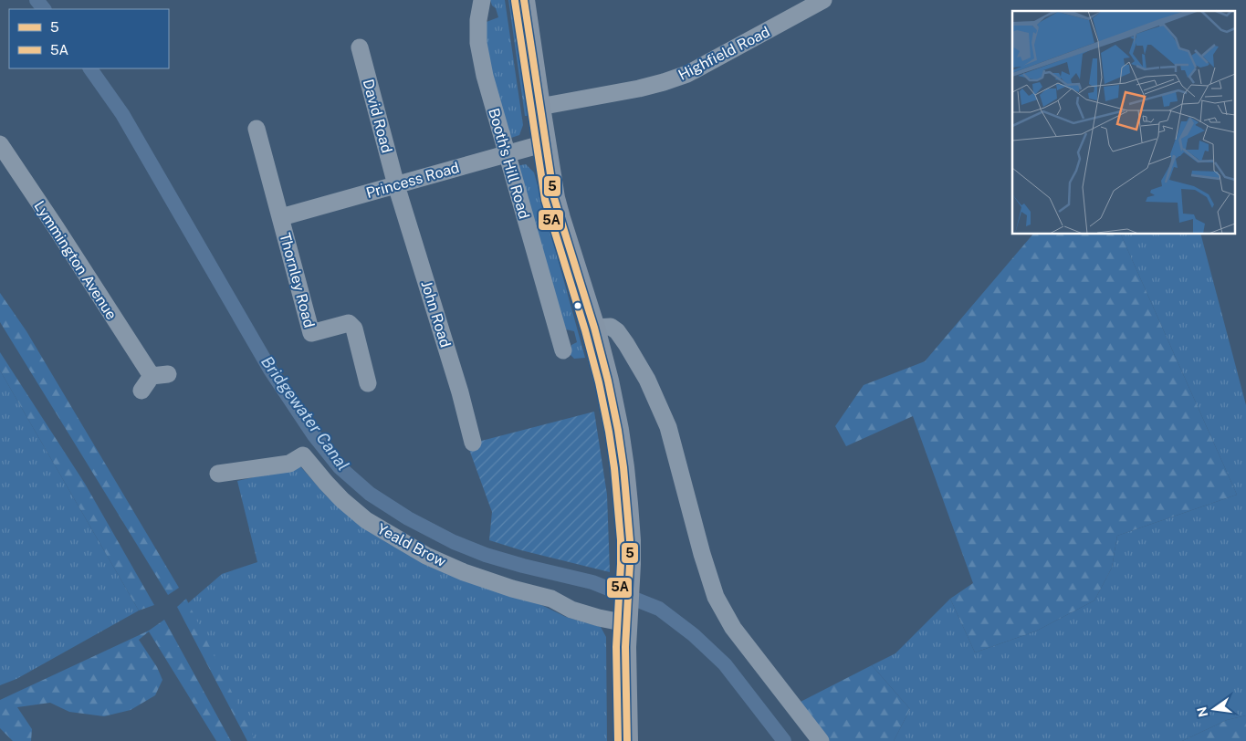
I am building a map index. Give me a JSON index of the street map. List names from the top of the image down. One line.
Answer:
{"streets":{"street":["Highfield Road","David Road","Booth's Hill Road","Princess Road","Lymmington Avenue","Thornley Road","John Road","Yeald Brow"]},"crossings":[["David Road","Princess Road"],["David Road","John Road"],["Booth's Hill Road","Princess Road"],["Princess Road","Thornley Road"],["Princess Road","John Road"]],"water":["Bridgewater Canal"],"lines":["transit line 5","transit line 5A"],"legend":["5","5A"],"north":"left"}
